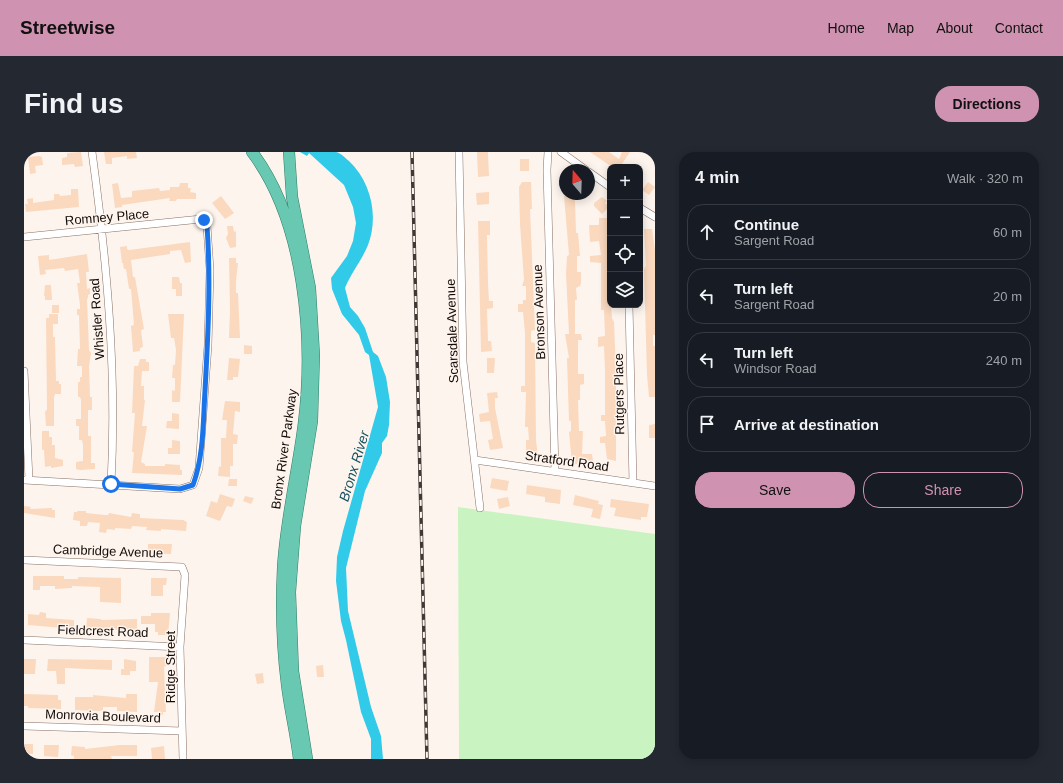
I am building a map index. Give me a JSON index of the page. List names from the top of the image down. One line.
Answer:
{"streets":{"highway":["Bronx River Parkway"],"street":["Romney Place","Bronson Avenue","Whistler Road","Scarsdale Avenue","Rutgers Place","Stratford Road","Cambridge Avenue","Fieldcrest Road","Ridge Street","Monrovia Boulevard"]},"crossings":[["Romney Place","Whistler Road"],["Bronson Avenue","Stratford Road"],["Scarsdale Avenue","Stratford Road"],["Rutgers Place","Stratford Road"],["Cambridge Avenue","Ridge Street"],["Fieldcrest Road","Ridge Street"],["Ridge Street","Monrovia Boulevard"]],"water":["Bronx River"],"north":"top","page":{"header":"Streetwise","nav":["Home","Map","About","Contact"],"buttons":["Directions",["Save","Share"]],"title":"Find us","heading":["4 min","Walk · 320 m"],"map_buttons":["+","−"],"list":[["Continue","Sargent Road","60 m"],["Turn left","Sargent Road","20 m"],["Turn left","Windsor Road","240 m"],"Arrive at destination"]}}
